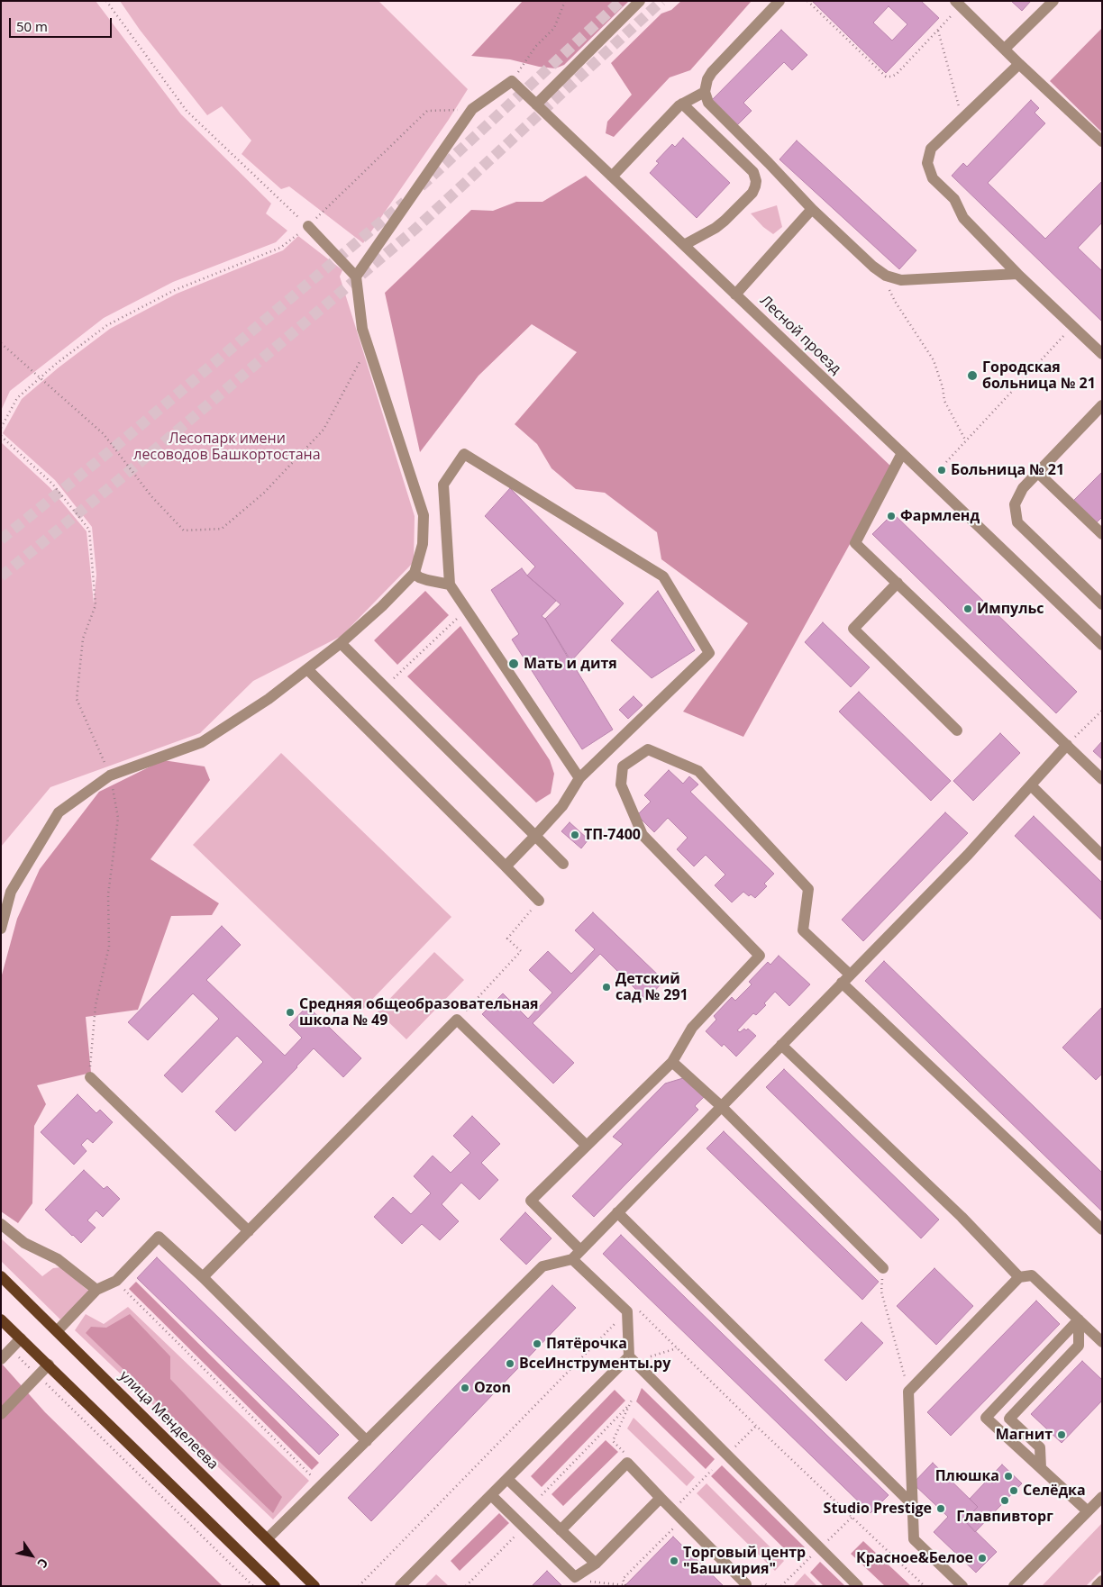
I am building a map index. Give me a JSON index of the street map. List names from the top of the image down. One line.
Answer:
{"streets":{"main road":["улица Менделеева"],"street":["Лесной проезд"]},"parks":["Лесопарк имени лесоводов Башкортостана"],"places":["Городская больница № 21","Больница № 21","Фармленд","Импульс","Мать и дитя","ТП-7400","Детский сад № 291","Средняя общеобразовательная школа № 49","Пятёрочка","ВсеИнструменты.ру","Ozon","Магнит","Плюшка","Селёдка","Главпивторг","Studio Prestige","Красное&Белое","Торговый центр \"Башкирия\""],"scale_bar":"50 m","north":"bottom right"}
